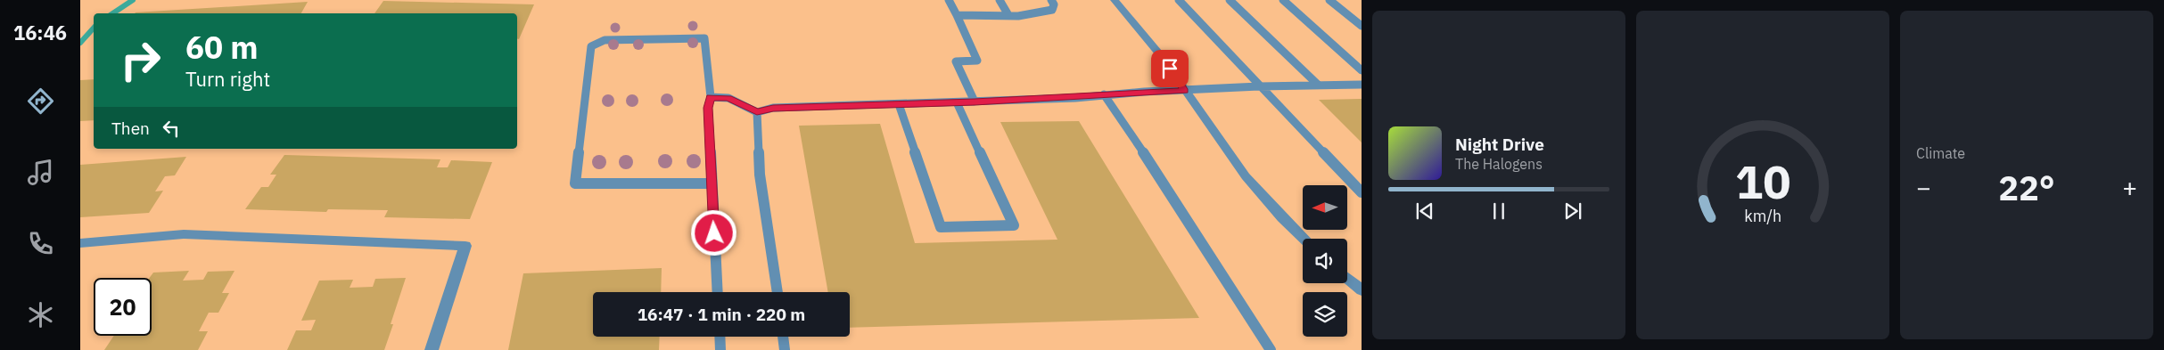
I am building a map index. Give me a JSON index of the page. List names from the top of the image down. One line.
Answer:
{"north":"left","page":{"tabs":"16:46","tile":"Climate","turn":["60 m","Turn right"],"then":"Then","song":["Night Drive","The Halogens"],"heat":["−","22°","+"],"limit":"20","trip":"16:47 · 1 min · 220 m","gauge":["10","km/h"]}}
